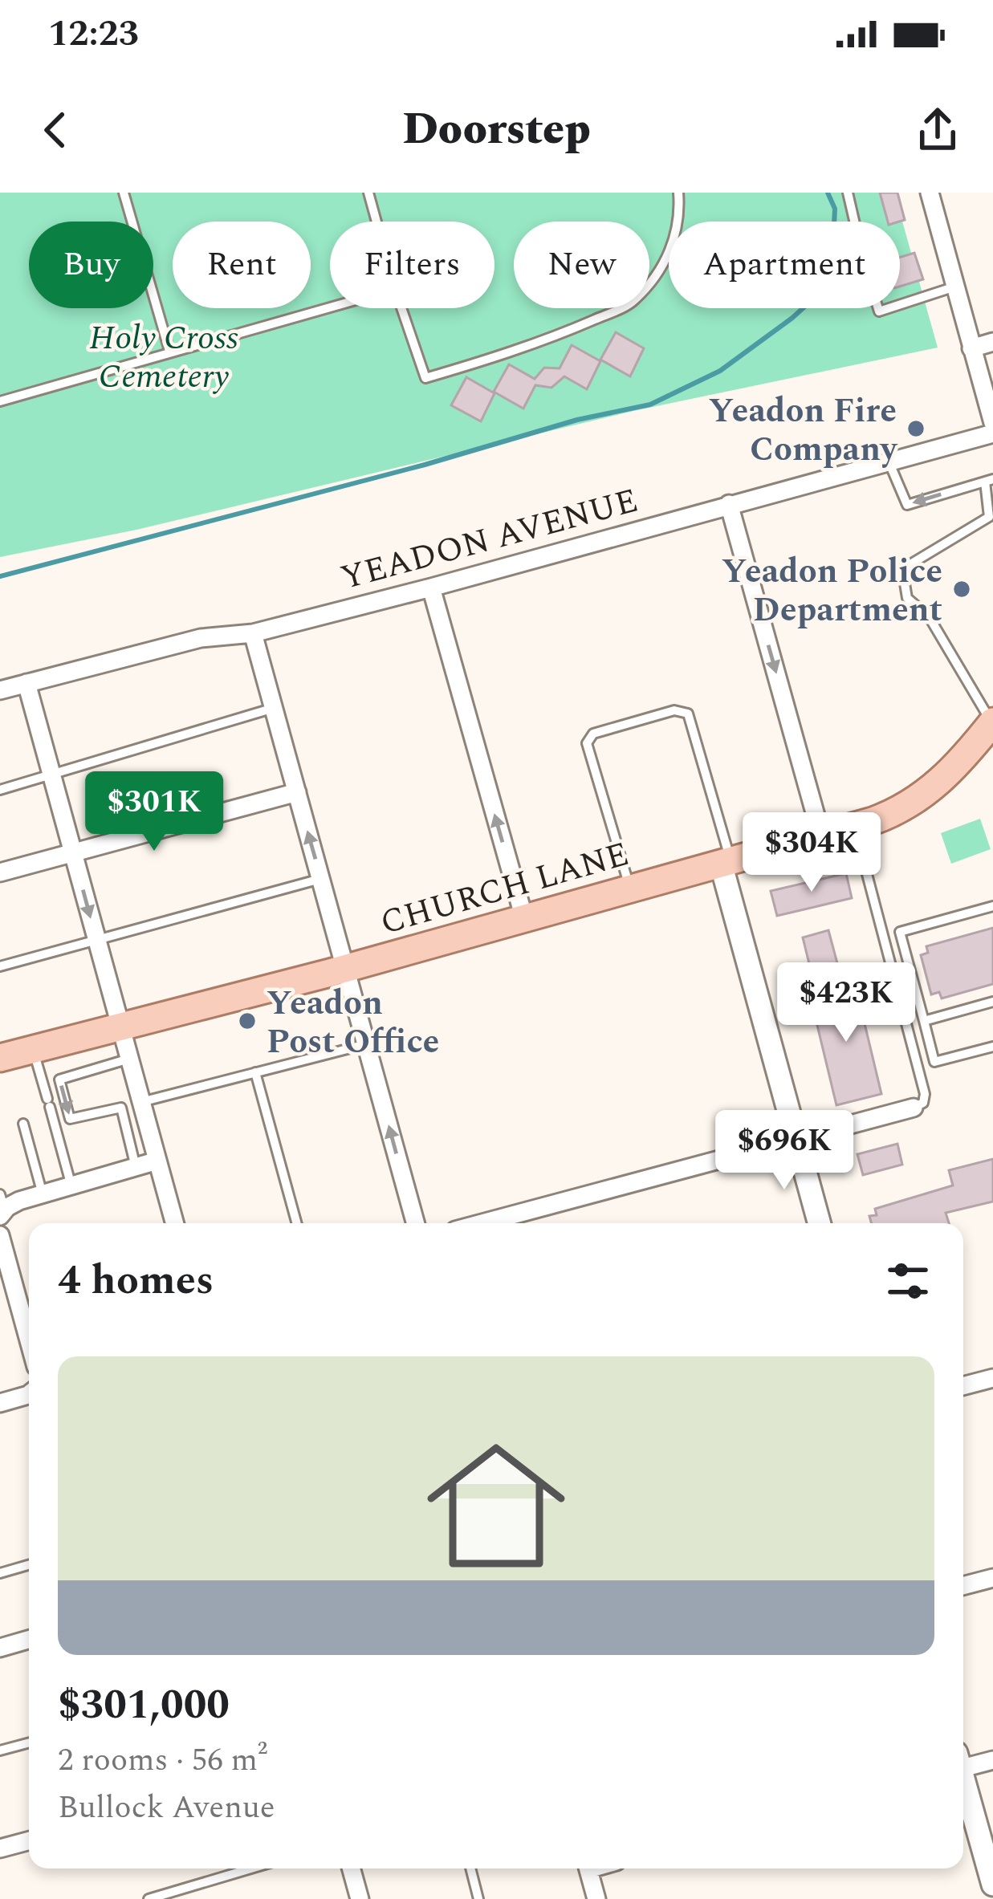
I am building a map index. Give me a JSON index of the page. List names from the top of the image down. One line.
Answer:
{"streets":{"main road":["CHURCH LANE"],"street":["YEADON AVENUE"]},"parks":["Holy Cross Cemetery"],"places":["Yeadon Fire Company","Yeadon Police Department","Yeadon Post Office"],"page":{"status":"12:23","header":"Doorstep","chip":["Buy","Rent","Filters","New","Apartment"],"price":["$301K","$304K","$423K","$696K"],"heading":"4 homes","list":[{"name":"$301,000","note":"2 rooms · 56 m² · Bullock Avenue"}]}}
